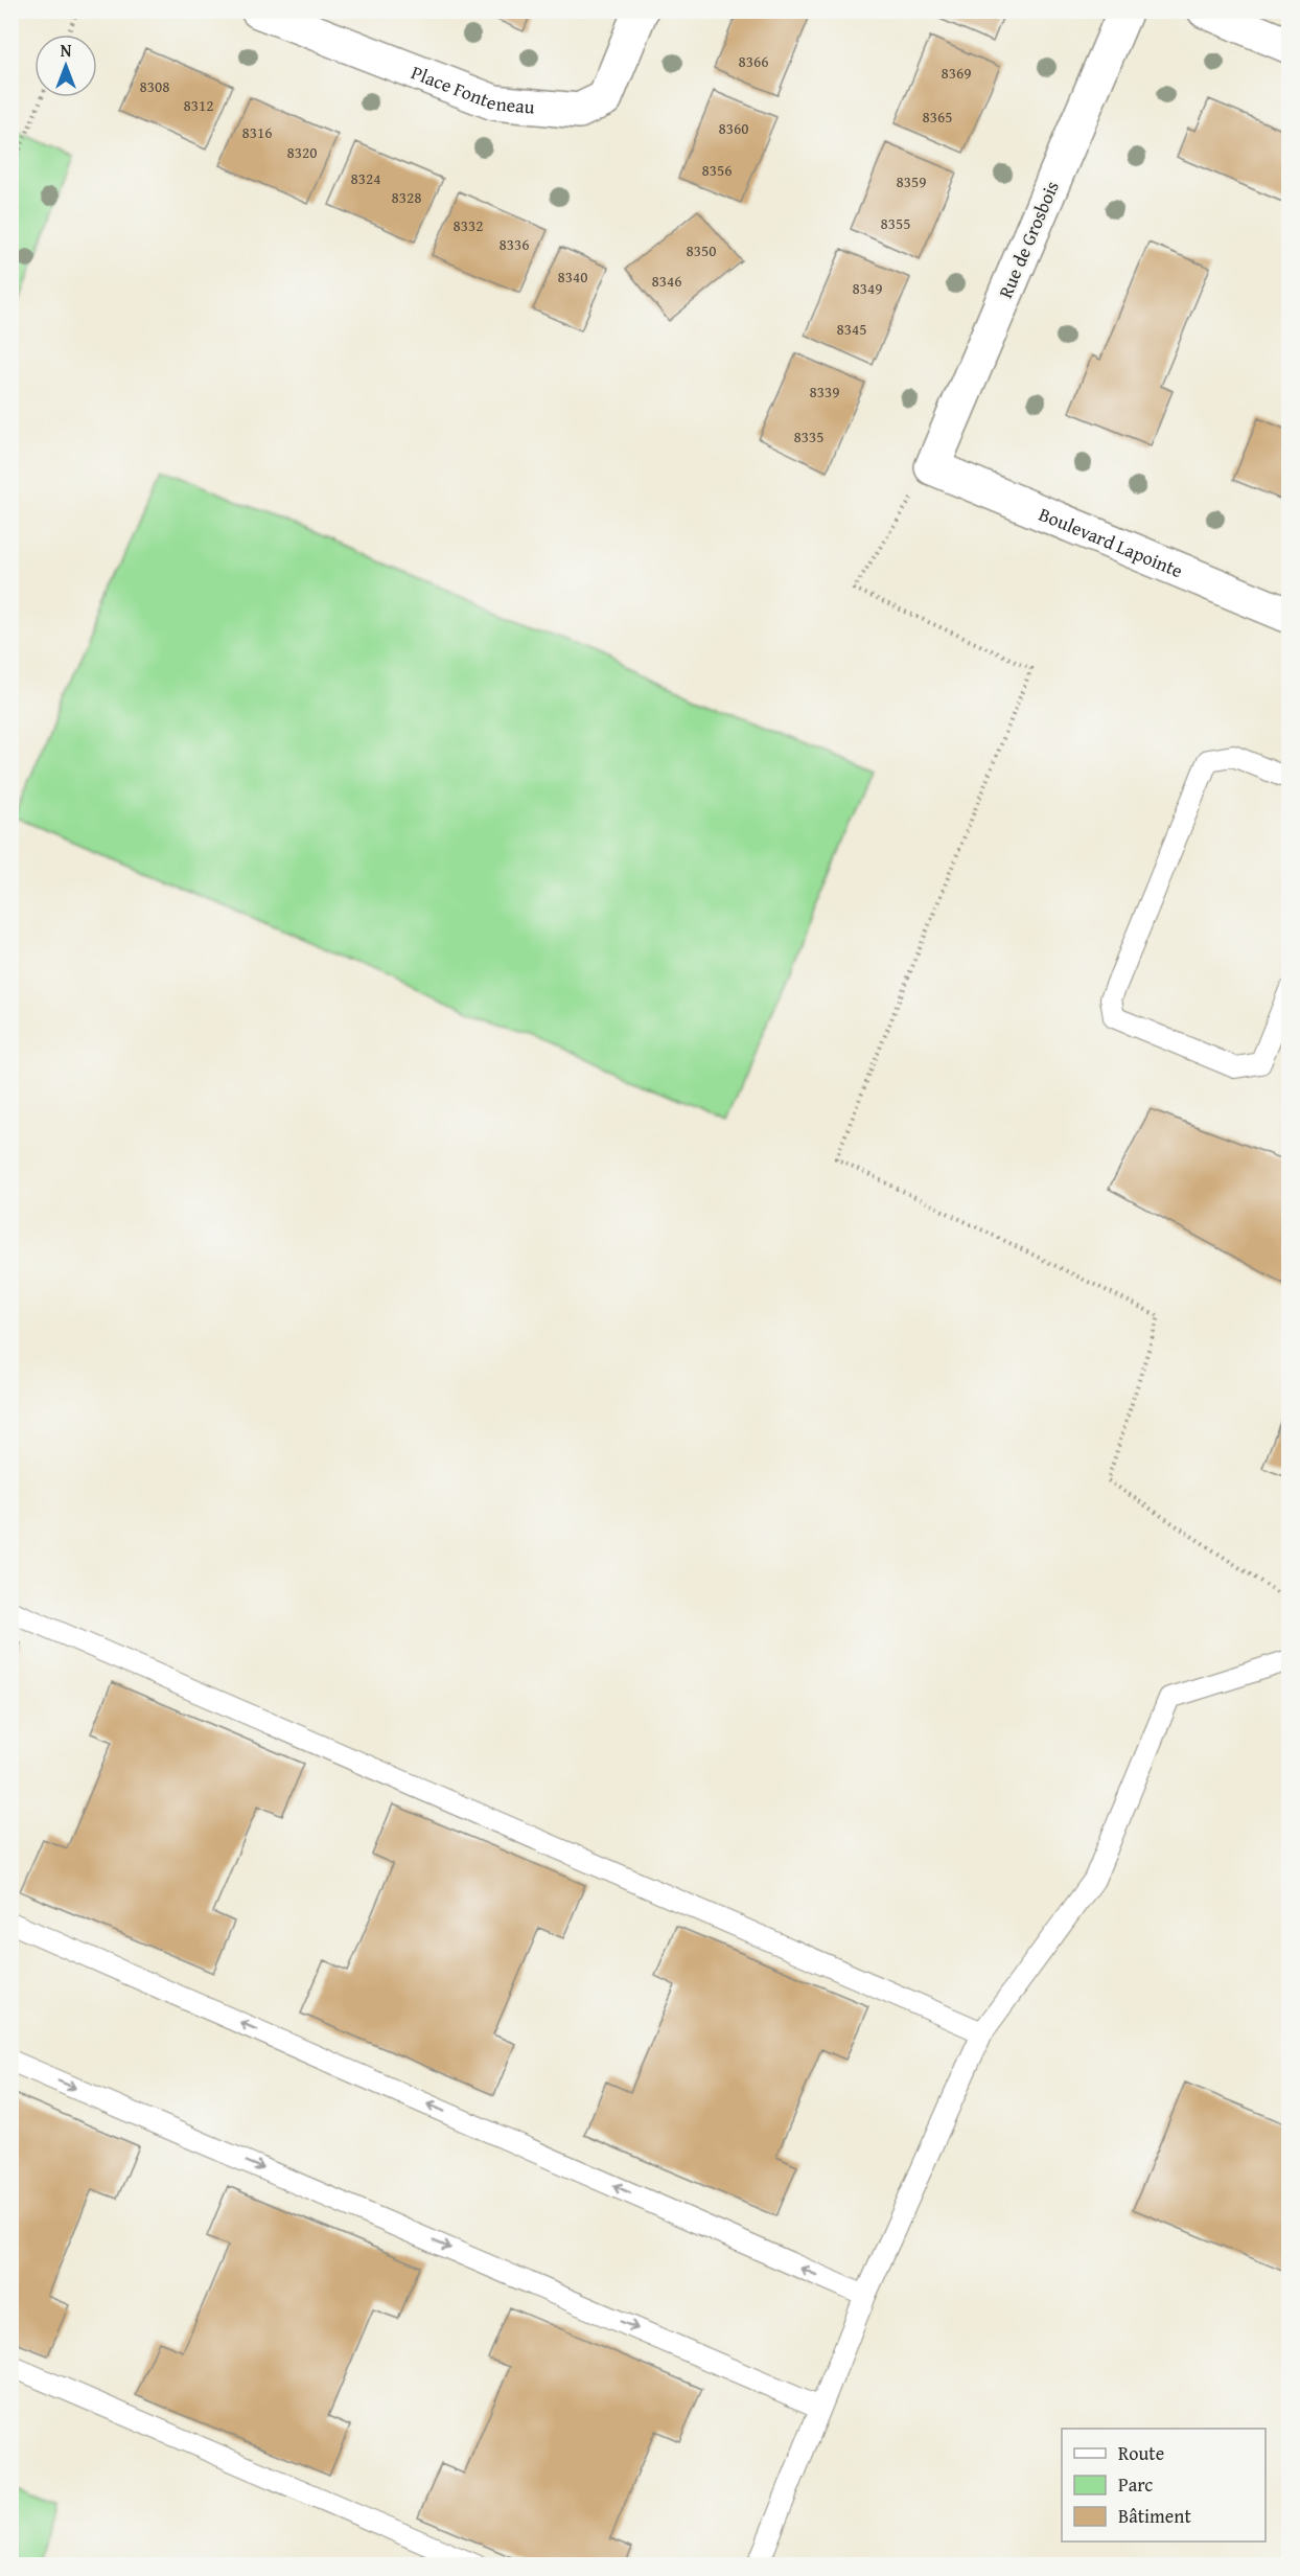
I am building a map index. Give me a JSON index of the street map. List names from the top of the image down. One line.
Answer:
{"streets":{"street":["Place Fonteneau","Rue de Grosbois","Boulevard Lapointe"]},"crossings":[["Rue de Grosbois","Boulevard Lapointe"]],"house_numbers":["8366","8369","8308","8312","8365","8360","8316","8320","8356","8324","8359","8328","8355","8332","8336","8350","8340","8346","8349","8345","8339","8335"],"legend":["Route","Parc","Bâtiment"],"north":"top"}
